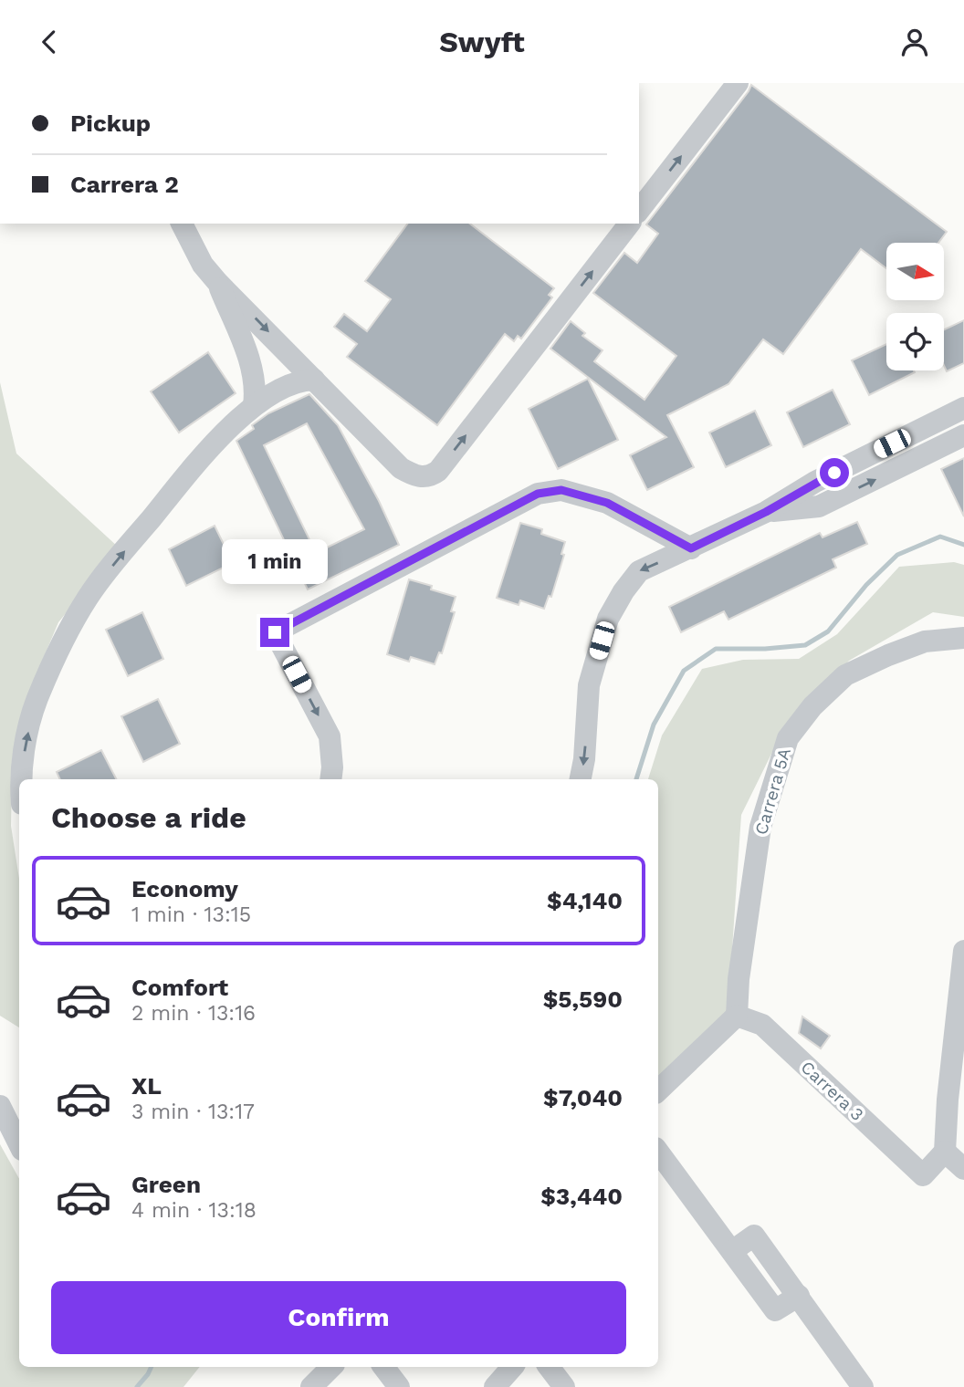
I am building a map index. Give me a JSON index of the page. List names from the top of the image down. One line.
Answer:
{"streets":{"street":["Carrera 5A","Carrera 3"]},"crossings":[["Carrera 5A","Carrera 3"]],"north":"right","page":{"header":"Swyft","banner":["Pickup","Carrera 2"],"bubble":"1 min","heading":"Choose a ride","list":[{"name":"Economy","note":"1 min · 13:15","value":"$4,140"},{"name":"Comfort","note":"2 min · 13:16","value":"$5,590"},{"name":"XL","note":"3 min · 13:17","value":"$7,040"},{"name":"Green","note":"4 min · 13:18","value":"$3,440"}],"buttons":"Confirm"}}
